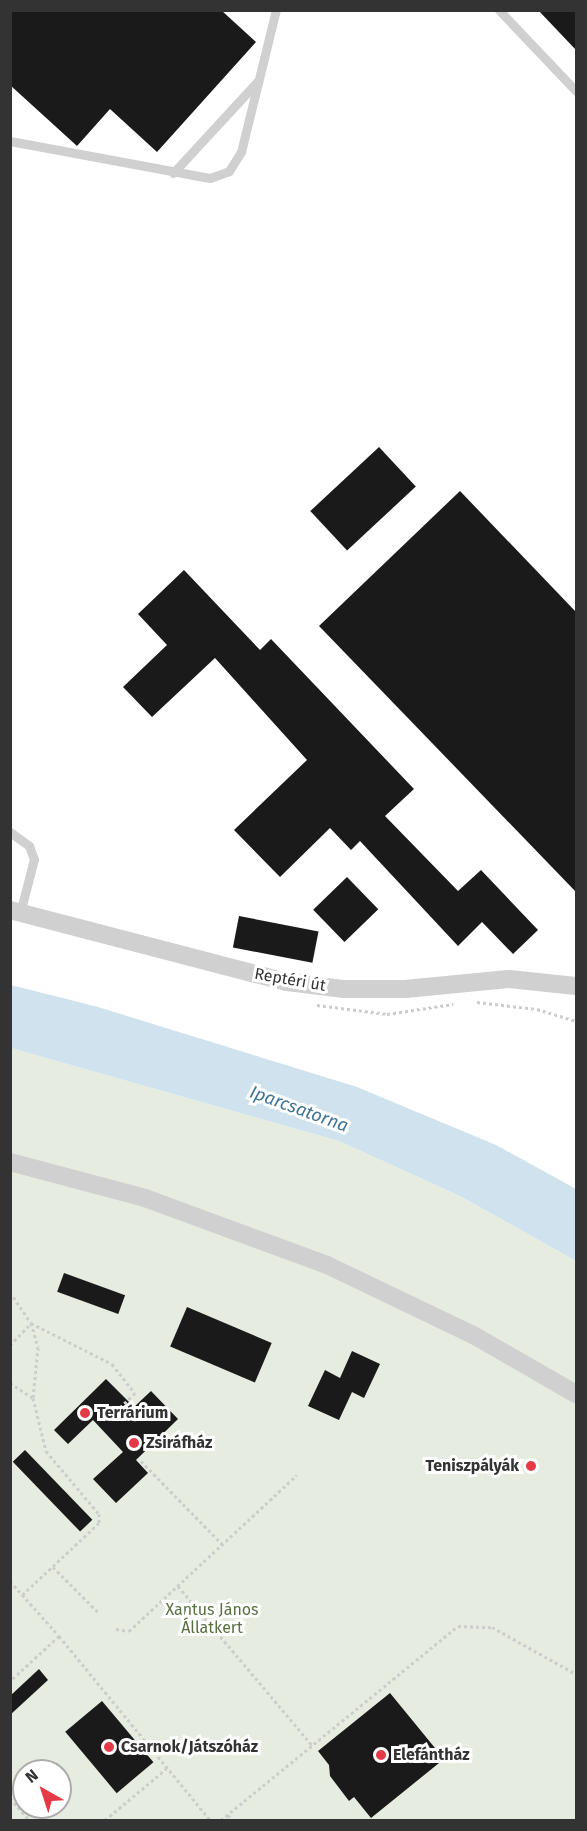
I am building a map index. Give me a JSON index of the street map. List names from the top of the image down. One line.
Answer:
{"streets":{"street":["Reptéri út"]},"water":["Iparcsatorna"],"parks":["Xantus János Állatkert"],"places":["Terrárium","Zsiráfház","Teniszpályák","Csarnok/Játszóház","Elefántház"],"north":"top left"}
